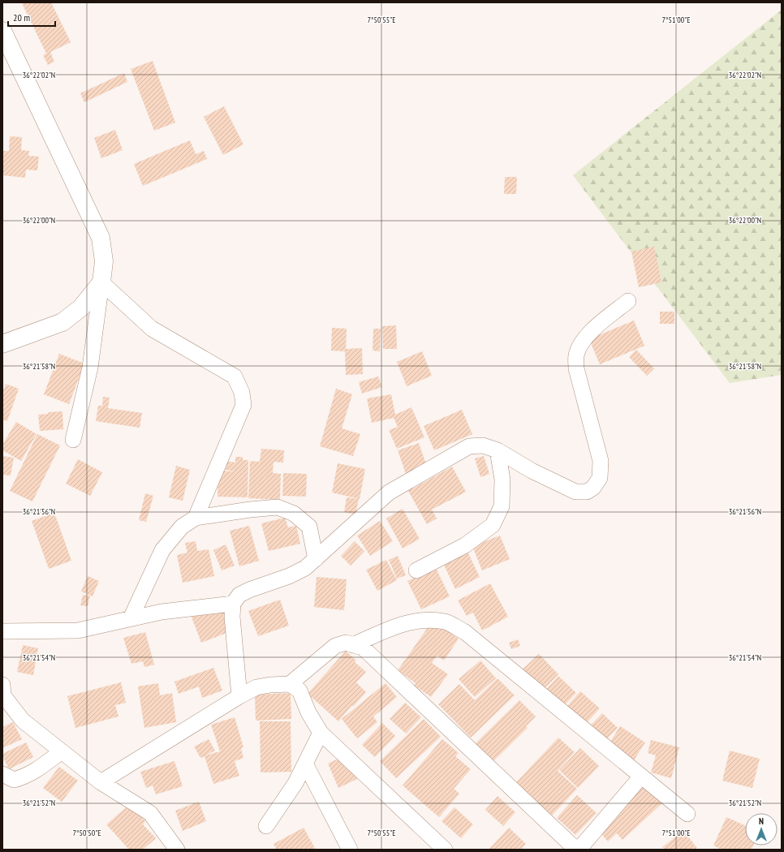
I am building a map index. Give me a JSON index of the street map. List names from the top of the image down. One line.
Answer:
{"scale_bar":"20 m","north":"top","coordinates":["7°50'55\"E","7°51'00\"E","36°22'02\"N","36°22'00\"N","36°21'58\"N","36°21'56\"N","36°21'54\"N","36°21'52\"N","7°50'50\"E"]}
